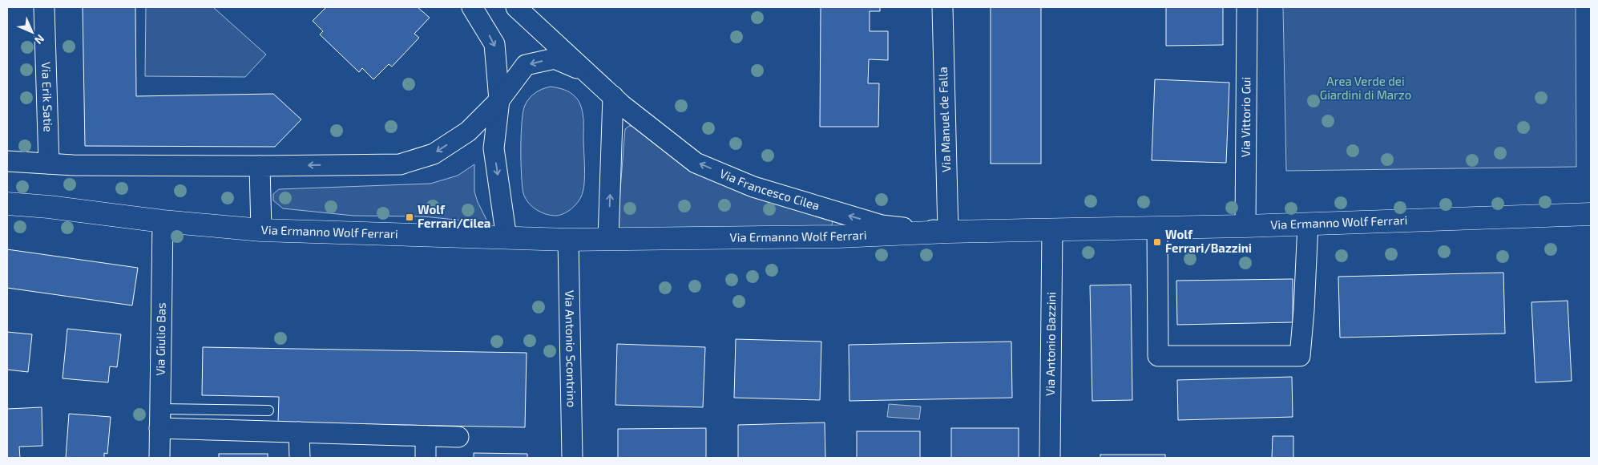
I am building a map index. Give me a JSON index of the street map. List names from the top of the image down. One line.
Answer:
{"streets":{"street":["Via Erik Satie","Via Vittorio Gui","Via Manuel de Falla","Via Francesco Cilea","Via Ermanno Wolf Ferrari","Via Giulio Bas","Via Antonio Bazzini","Via Antonio Scontrino"]},"crossings":[["Via Vittorio Gui","Via Ermanno Wolf Ferrari"],["Via Manuel de Falla","Via Francesco Cilea"],["Via Manuel de Falla","Via Ermanno Wolf Ferrari"],["Via Francesco Cilea","Via Ermanno Wolf Ferrari"],["Via Ermanno Wolf Ferrari","Via Giulio Bas"],["Via Ermanno Wolf Ferrari","Via Antonio Bazzini"],["Via Ermanno Wolf Ferrari","Via Antonio Scontrino"]],"one_way":["Via Francesco Cilea"],"parks":["Area Verde dei Giardini di Marzo"],"places":{"transit":["Wolf Ferrari/Cilea","Wolf Ferrari/Bazzini"]},"north":"bottom right"}
